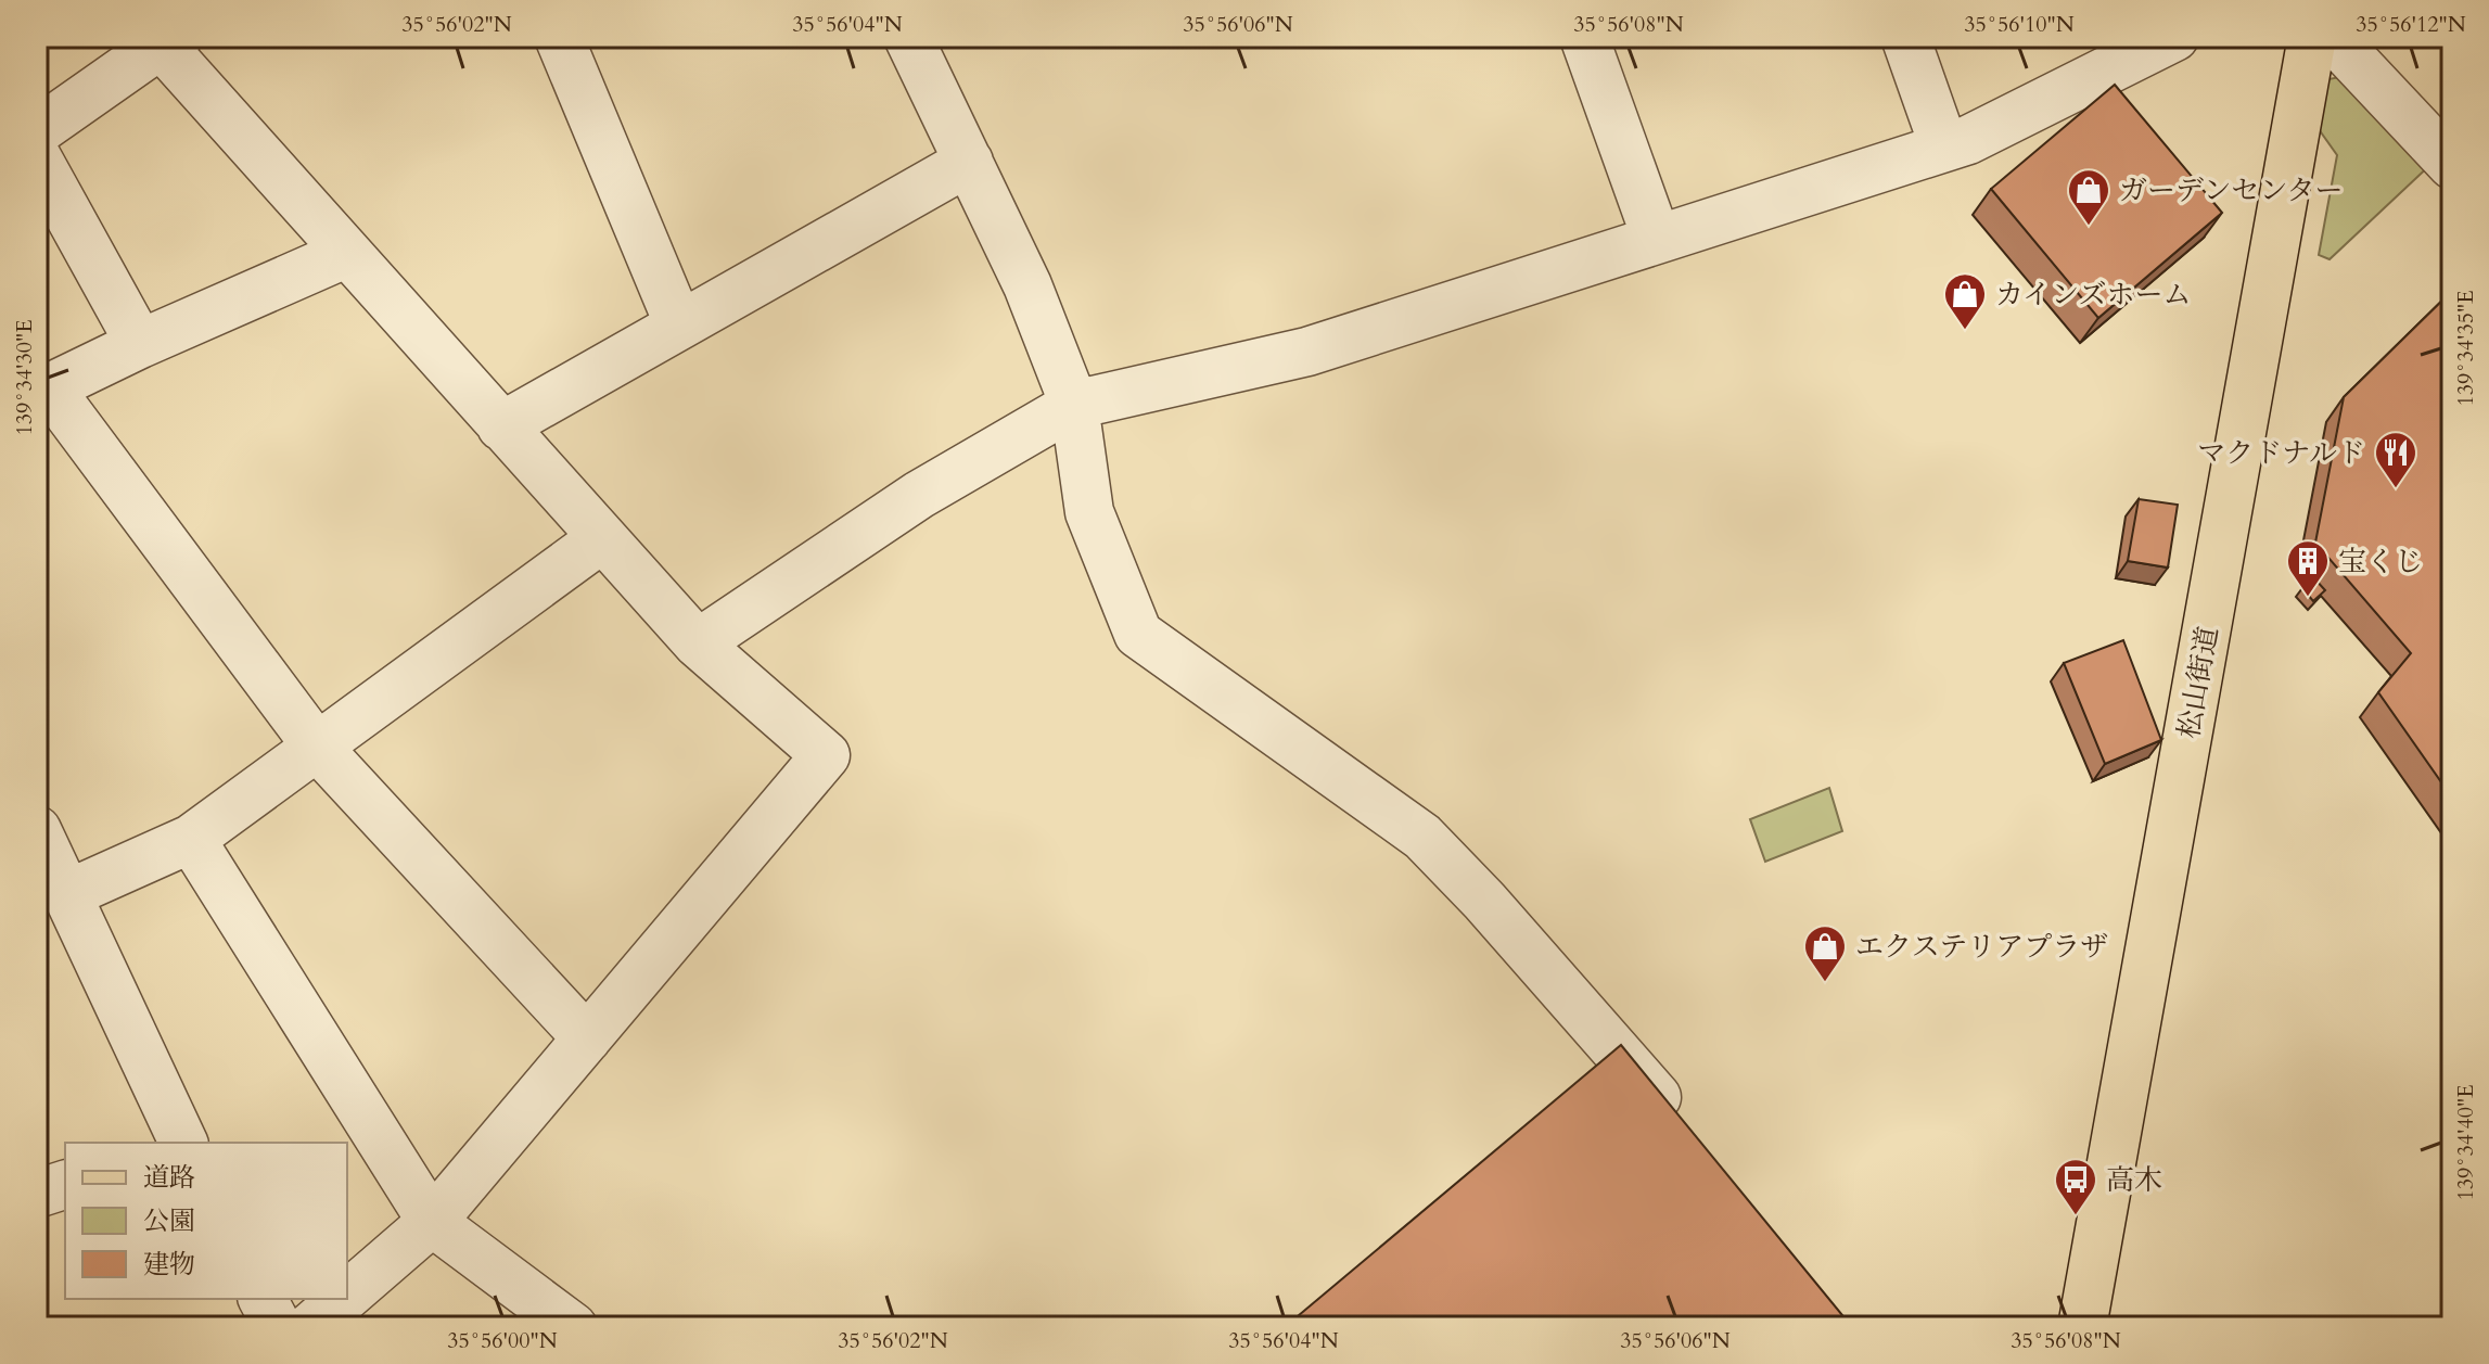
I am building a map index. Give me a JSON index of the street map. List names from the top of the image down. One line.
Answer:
{"streets":{"main road":["松山街道"]},"places":{"shop":["ガーデンセンター","カインズホーム","エクステリアプラザ"],"restaurant":["マクドナルド"],"building":["宝くじ"],"bus stop":["高木"]},"legend":["道路","公園","建物"],"coordinates":["35°56'02\"N","35°56'04\"N","35°56'06\"N","35°56'08\"N","35°56'10\"N","35°56'12\"N","139°34'35\"E","139°34'30\"E","139°34'40\"E","35°56'00\"N"]}
